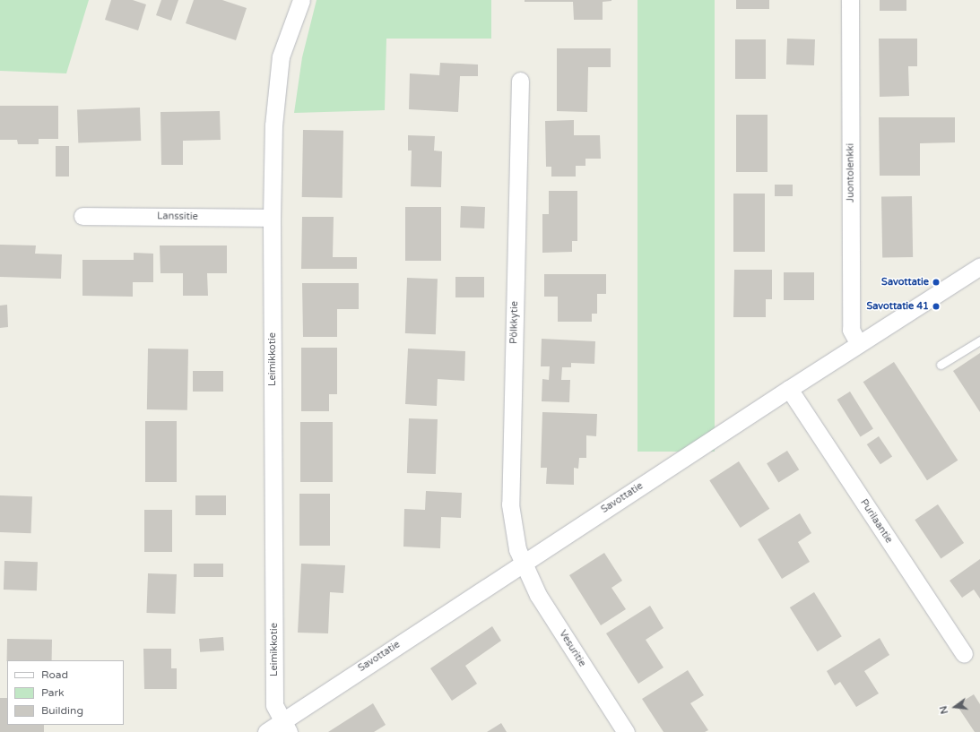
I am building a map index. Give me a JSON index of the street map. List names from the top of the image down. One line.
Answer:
{"streets":{"street":["Juontolenkki","Lanssitie","Pölkkytie","Leimikkotie","Savottatie","Purilaantie","Vesuritie"]},"crossings":[["Juontolenkki","Savottatie"],["Lanssitie","Leimikkotie"],["Pölkkytie","Savottatie"],["Pölkkytie","Vesuritie"],["Leimikkotie","Savottatie"],["Savottatie","Purilaantie"],["Savottatie","Vesuritie"]],"places":["Savottatie","Savottatie 41"],"legend":["Road","Park","Building"],"north":"left"}
